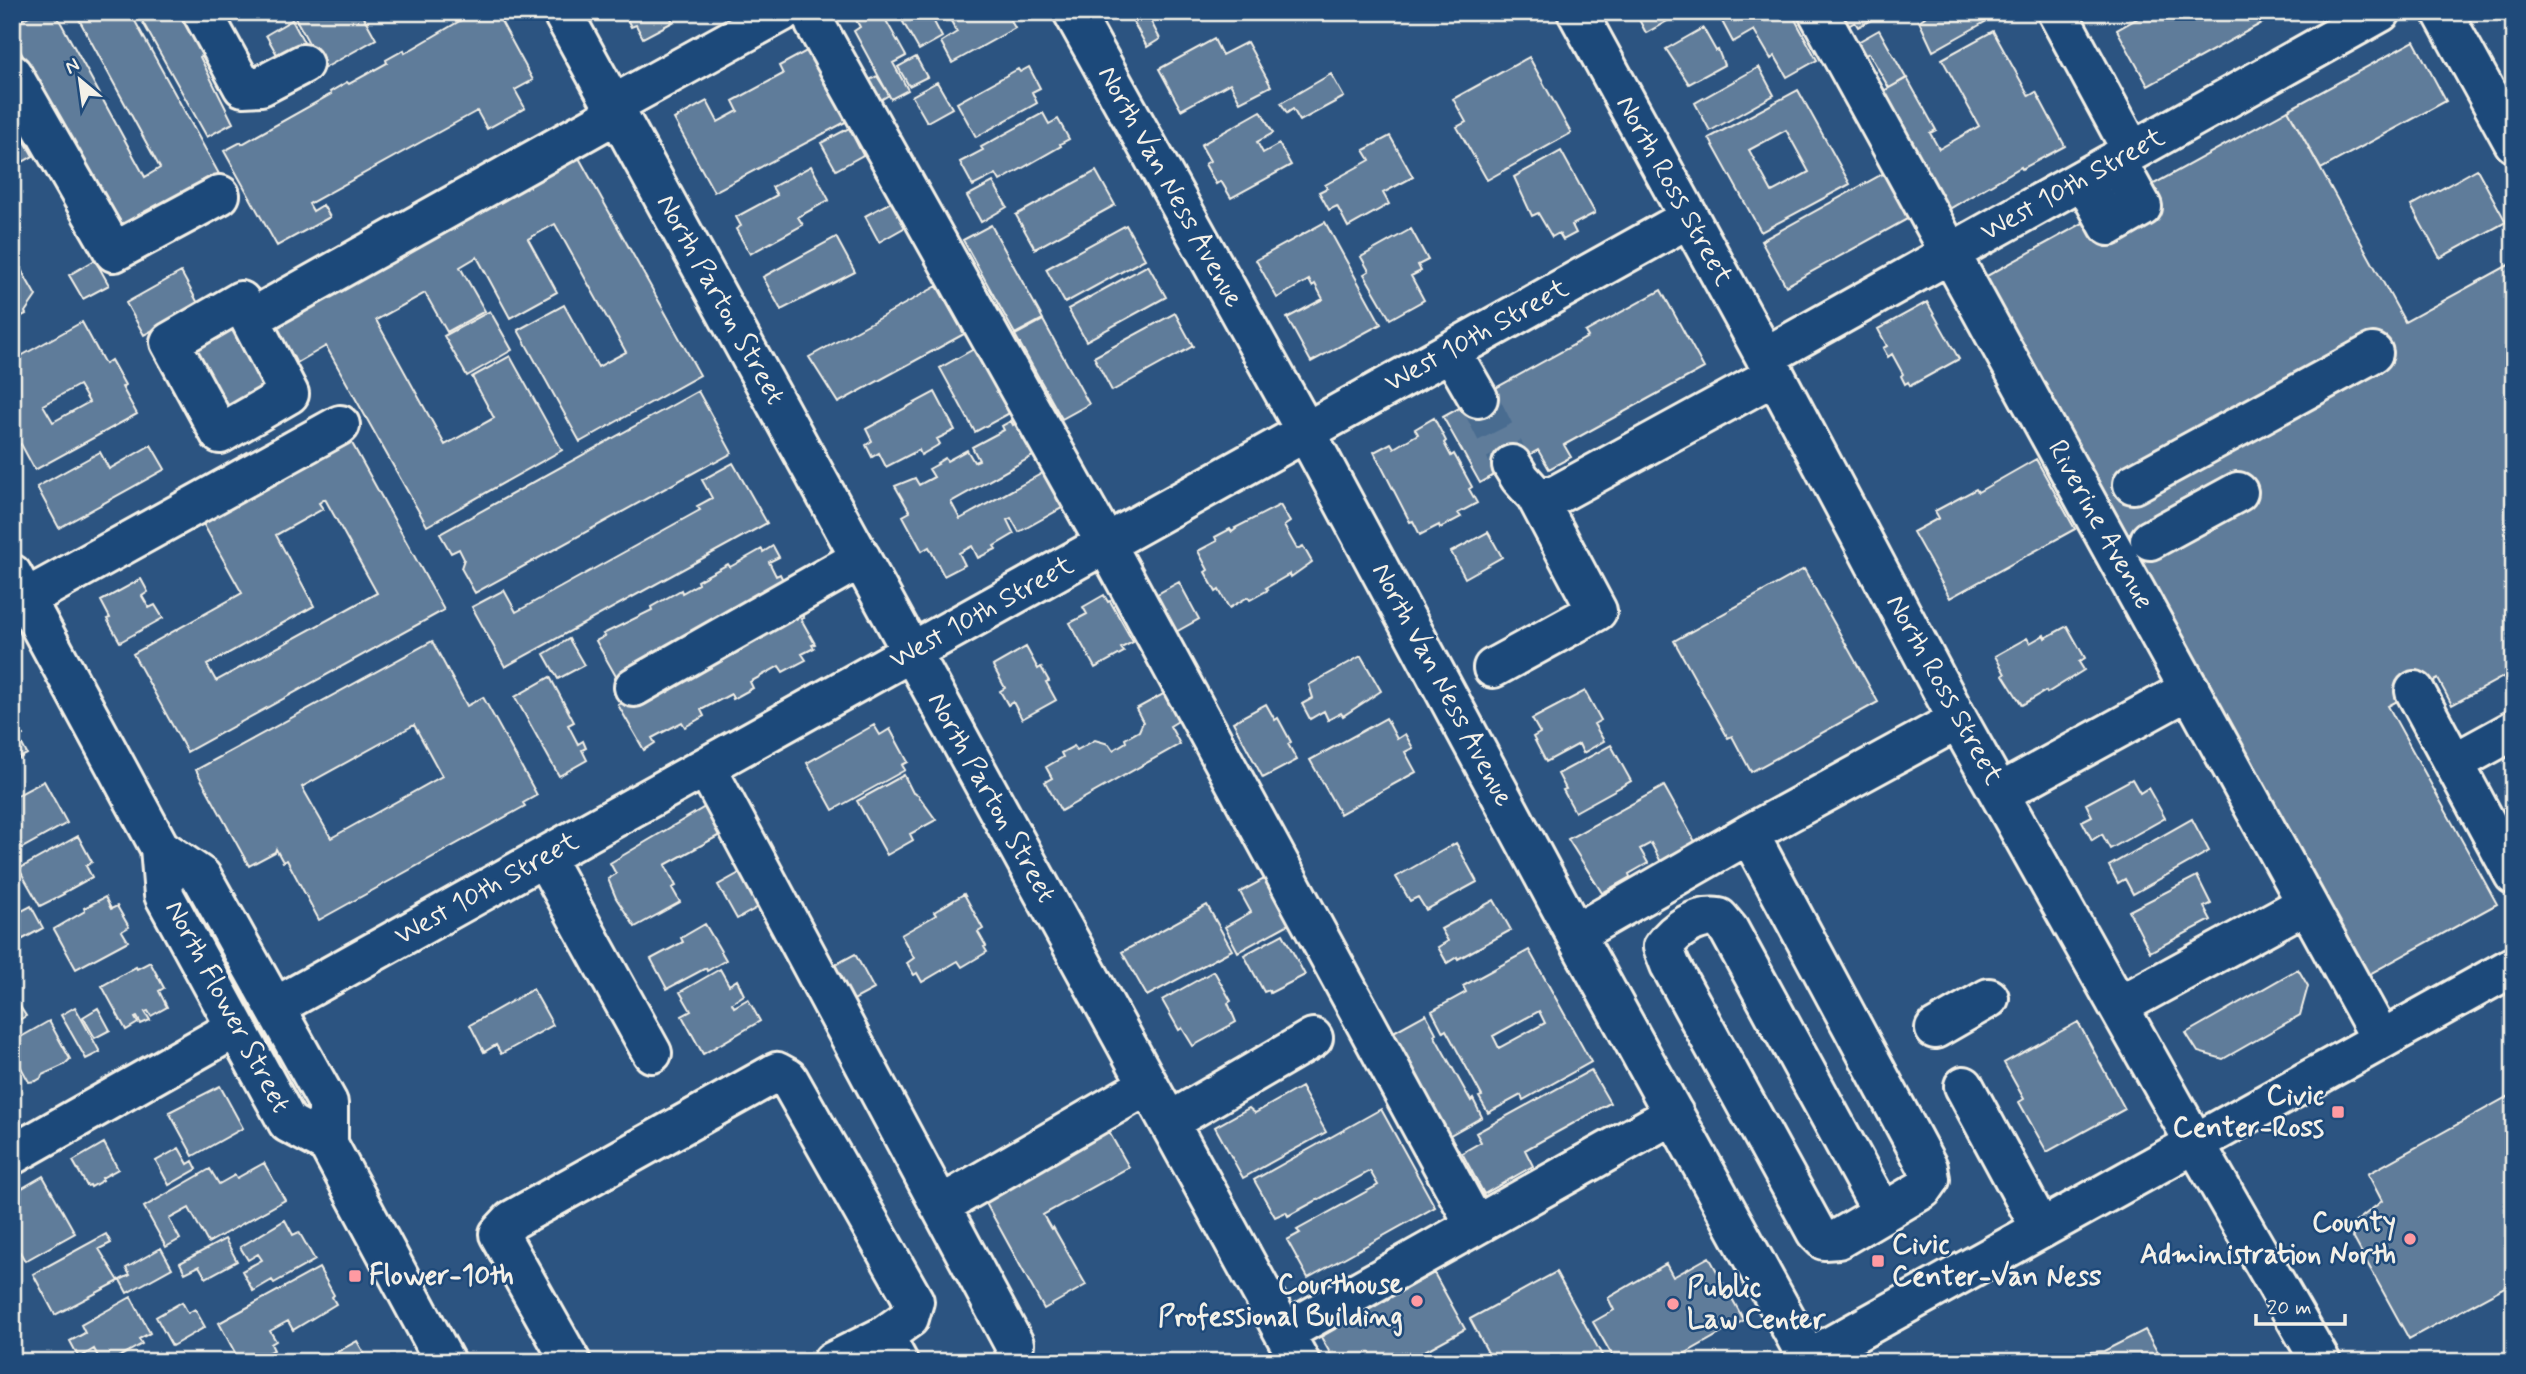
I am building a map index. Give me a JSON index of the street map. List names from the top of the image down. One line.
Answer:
{"streets":{"street":["West 10th Street","North Van Ness Avenue","North Ross Street","North Parton Street","Riverine Avenue","North Flower Street"]},"crossings":[["West 10th Street","North Van Ness Avenue"],["West 10th Street","North Ross Street"],["West 10th Street","North Parton Street"],["West 10th Street","Riverine Avenue"],["West 10th Street","North Flower Street"]],"places":{"transit":["Civic Center-Ross","Civic Center-Van Ness","Flower-10th"],"other":["County Administration North","Courthouse Professional Building","Public Law Center"]},"scale_bar":"20 m","north":"top left"}
